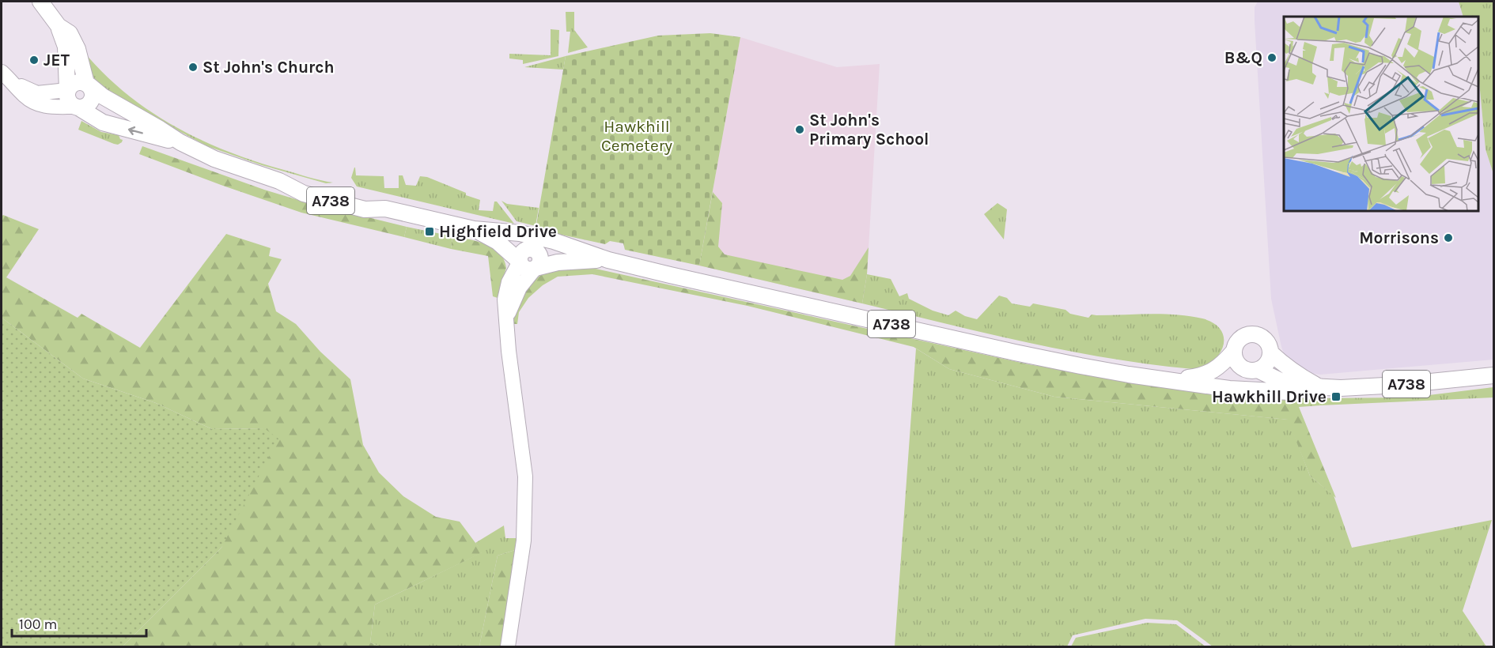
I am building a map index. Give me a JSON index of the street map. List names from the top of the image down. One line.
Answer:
{"streets":{"main road":["A738"]},"parks":["Hawkhill Cemetery"],"places":{"other":["B&Q","JET","St John's Church","St John's Primary School","Morrisons"],"transit":["Highfield Drive","Hawkhill Drive"]},"scale_bar":"100 m"}
